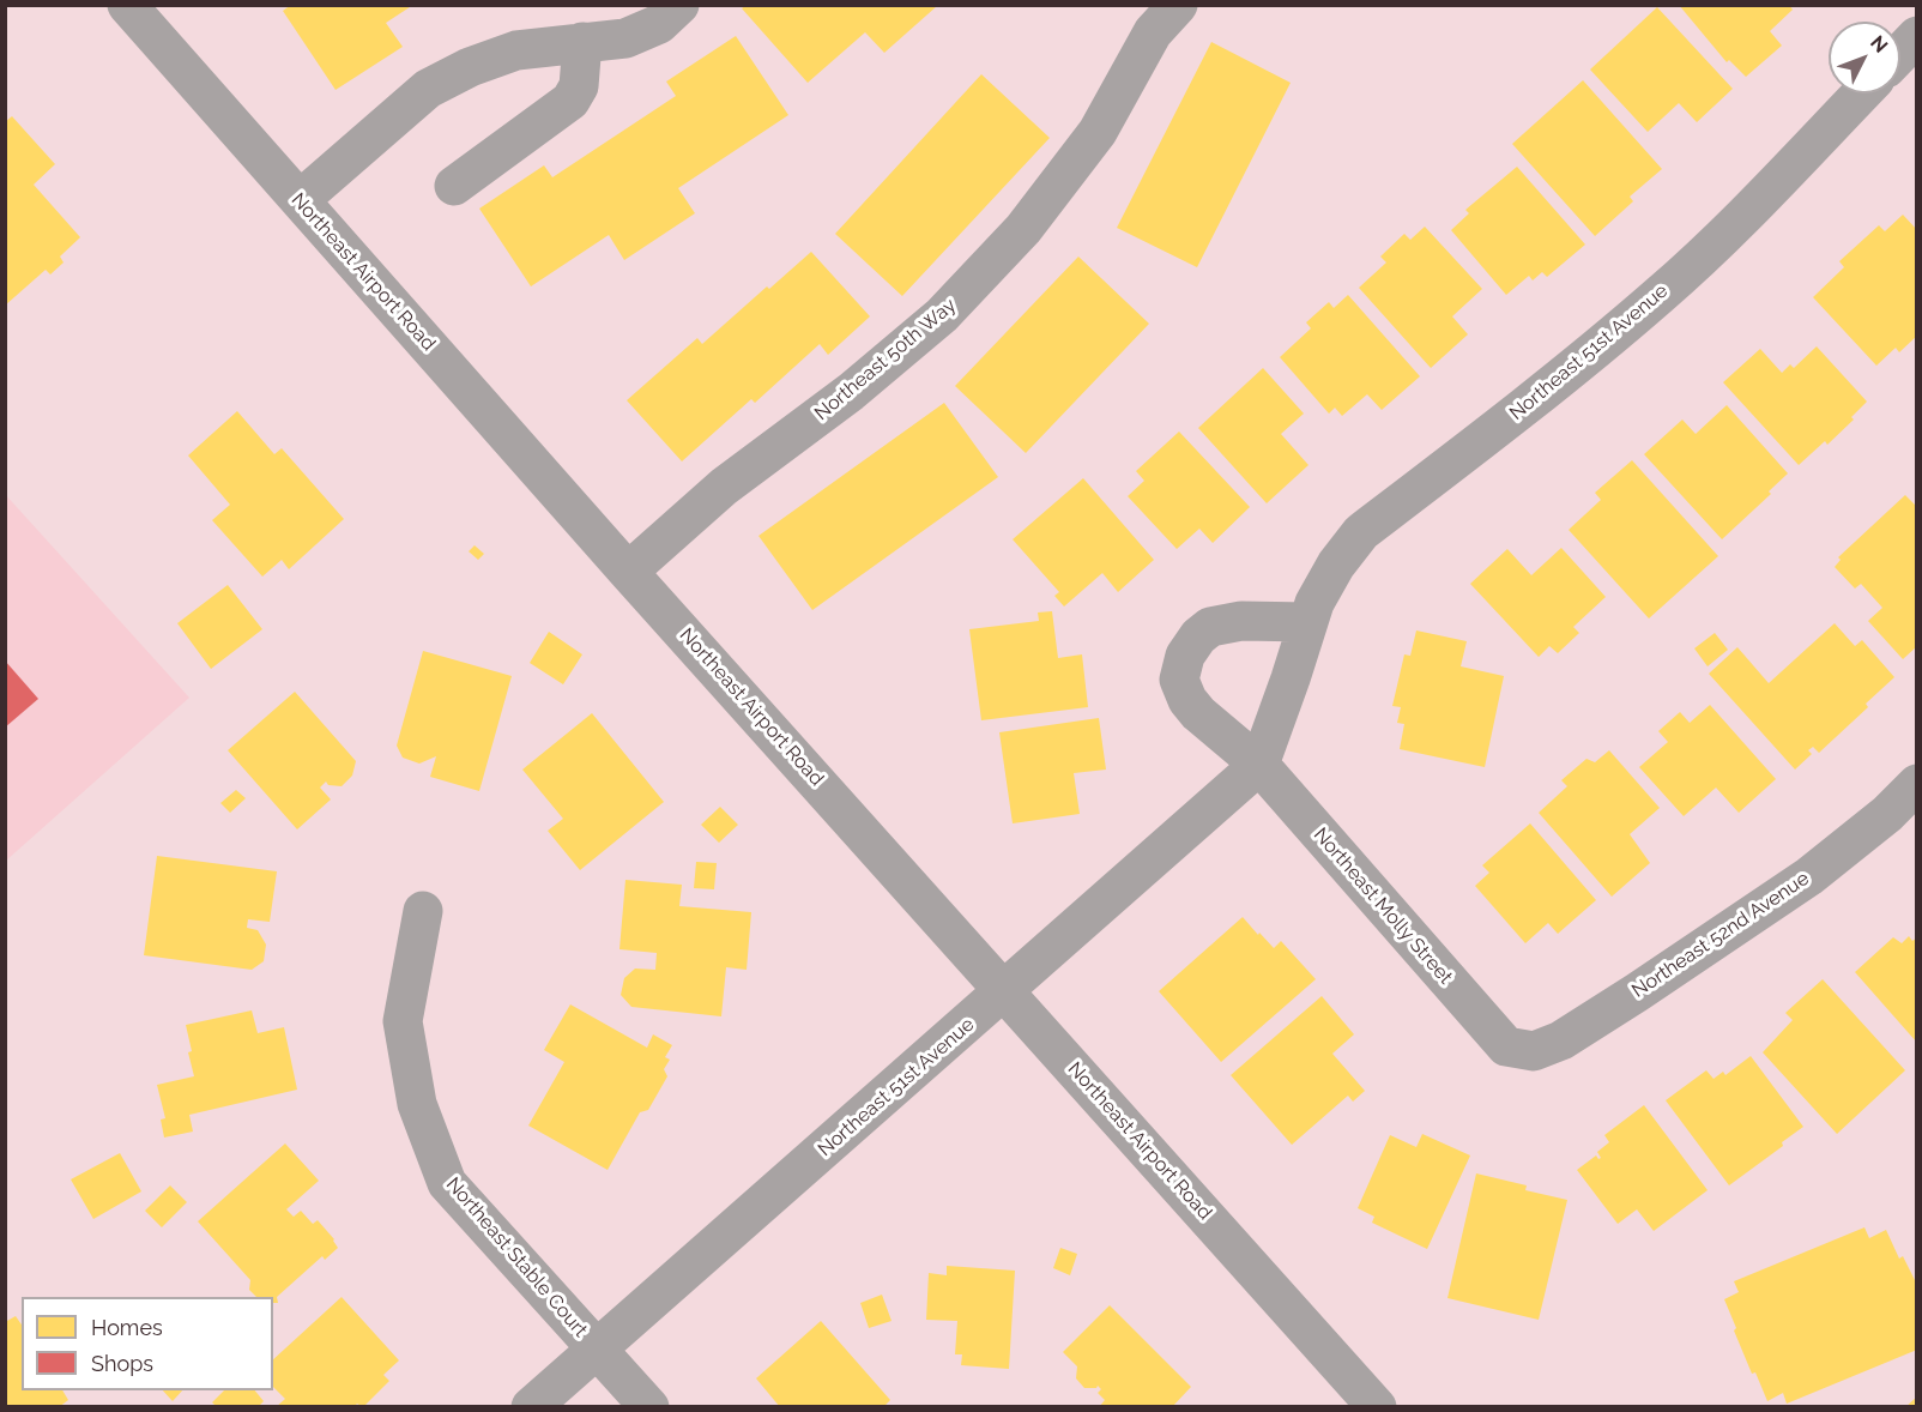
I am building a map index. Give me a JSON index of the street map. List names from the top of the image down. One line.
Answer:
{"streets":{"street":["Northeast Airport Road","Northeast 51st Avenue","Northeast 50th Way","Northeast Molly Street","Northeast 52nd Avenue","Northeast Stable Court"]},"crossings":[["Northeast Airport Road","Northeast 51st Avenue"],["Northeast Airport Road","Northeast 50th Way"],["Northeast 51st Avenue","Northeast Molly Street"],["Northeast 51st Avenue","Northeast Stable Court"],["Northeast Molly Street","Northeast 52nd Avenue"]],"legend":["Homes","Shops"],"north":"top right"}
